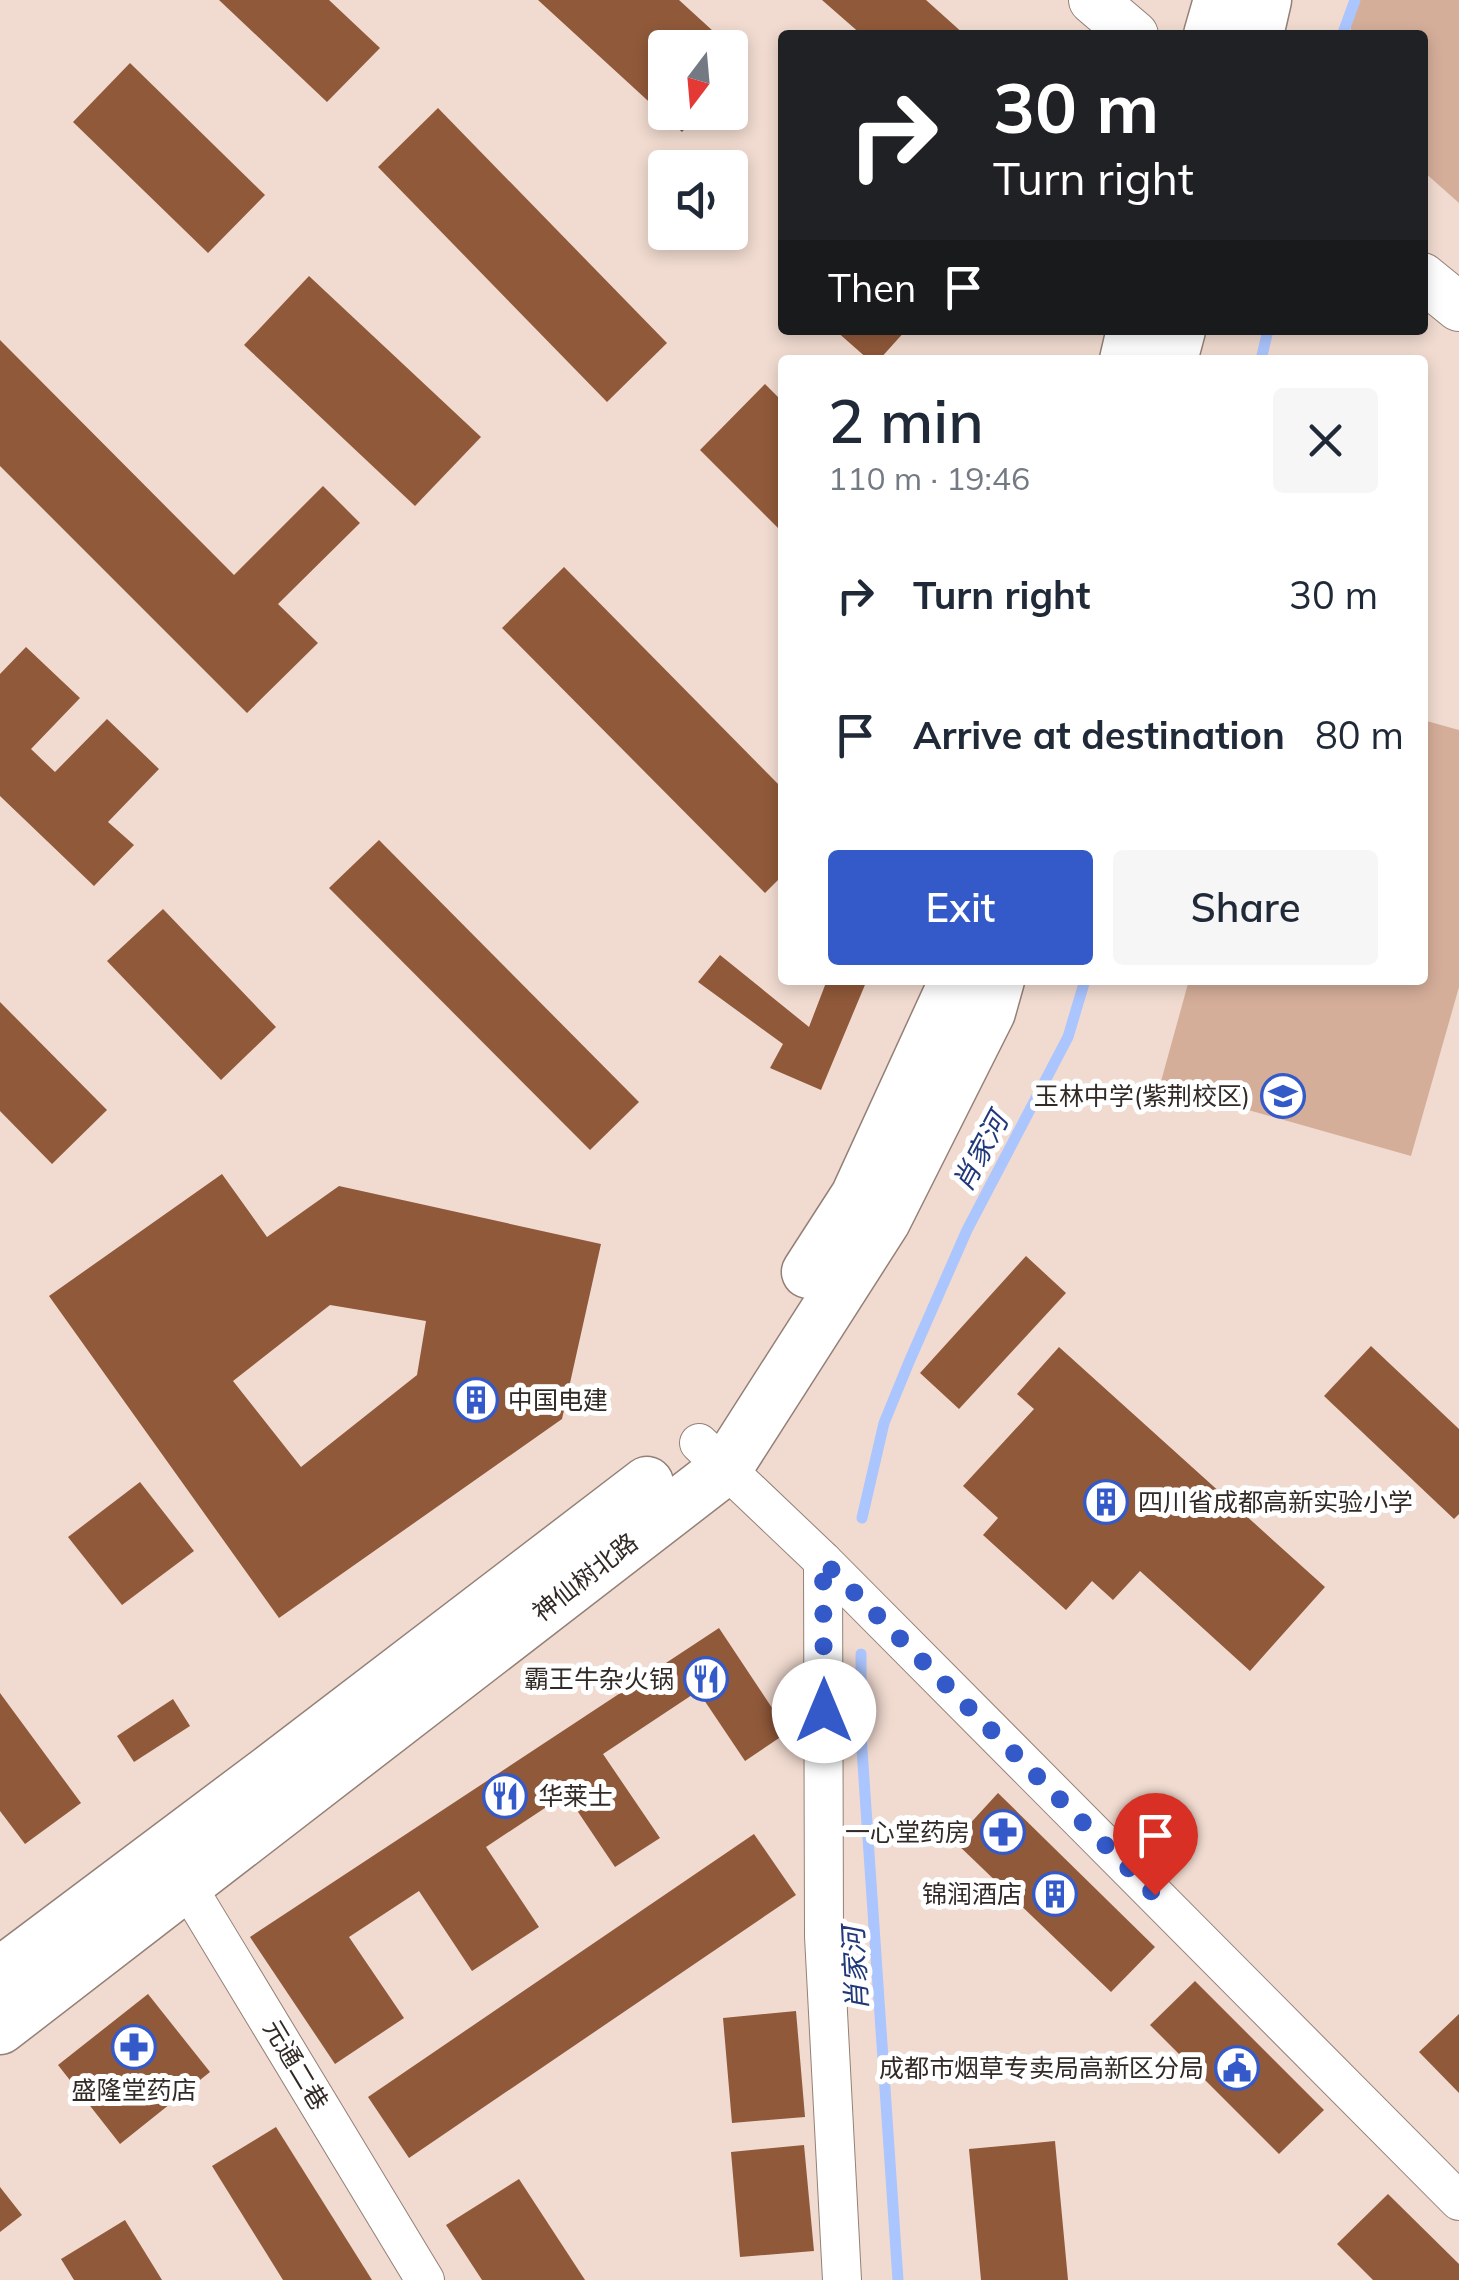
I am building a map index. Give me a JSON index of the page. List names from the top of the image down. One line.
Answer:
{"streets":{"main road":["神仙树北路"],"street":["元通二巷"]},"crossings":[["神仙树北路","元通二巷"]],"water":["肖家河"],"places":{"school or university":["玉林中学(紫荆校区)"],"building":["中国电建","四川省成都高新实验小学","锦润酒店"],"restaurant":["霸王牛杂火锅","华莱士"],"pharmacy":["一心堂药房","盛隆堂药店"],"public building":["成都市烟草专卖局高新区分局"]},"north":"bottom","page":{"turn":["30 m","Turn right"],"then":"Then","heading":["2 min","110 m · 19:46"],"list":[{"name":"Turn right","value":"30 m"},{"name":"Arrive at destination","value":"80 m"}],"buttons":["Exit","Share"]}}
